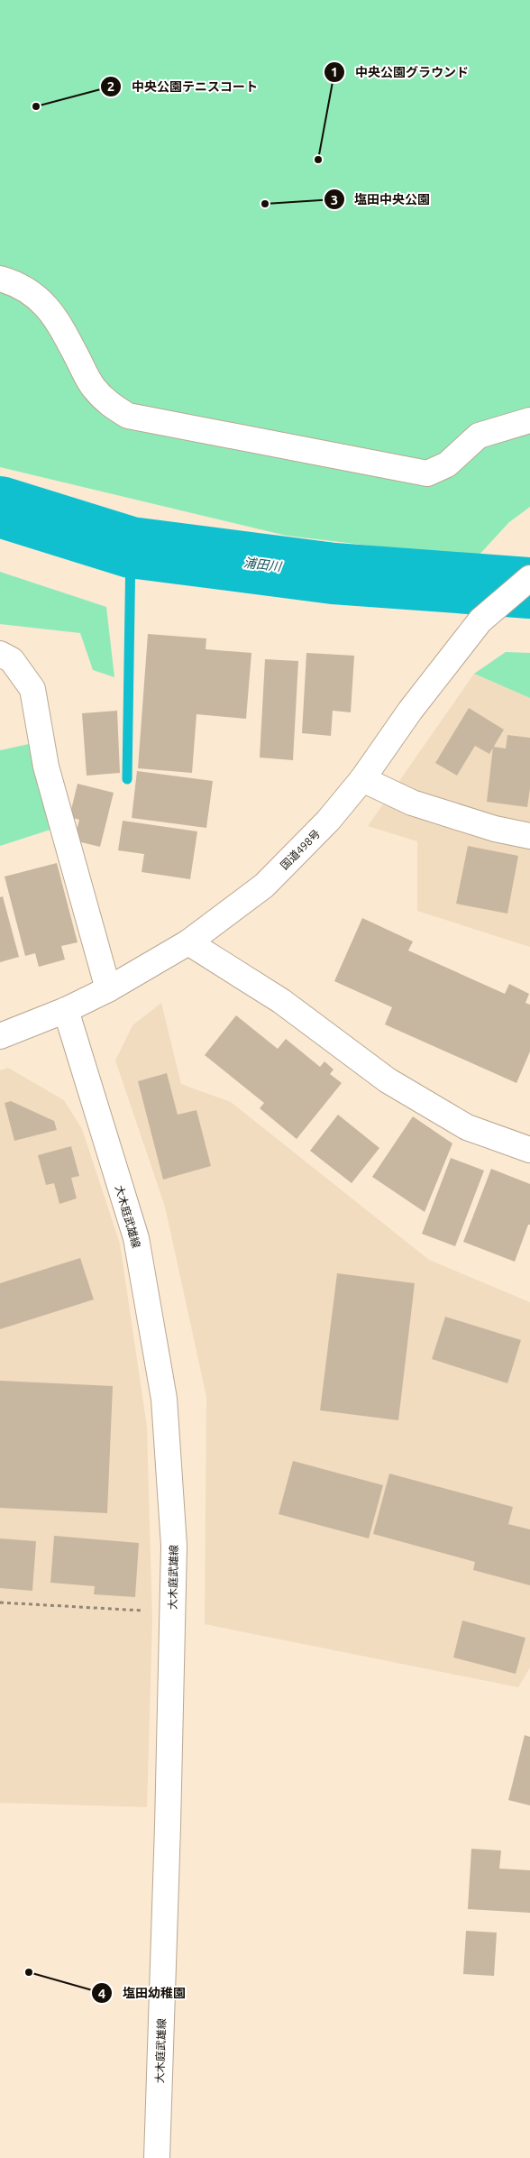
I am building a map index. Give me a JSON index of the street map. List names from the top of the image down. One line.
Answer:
{"streets":{"main road":["国道498号","大木庭武雄線"]},"crossings":[["国道498号","大木庭武雄線"]],"water":["浦田川"],"places":["中央公園テニスコート","中央公園グラウンド","塩田中央公園","塩田幼稚園"]}
